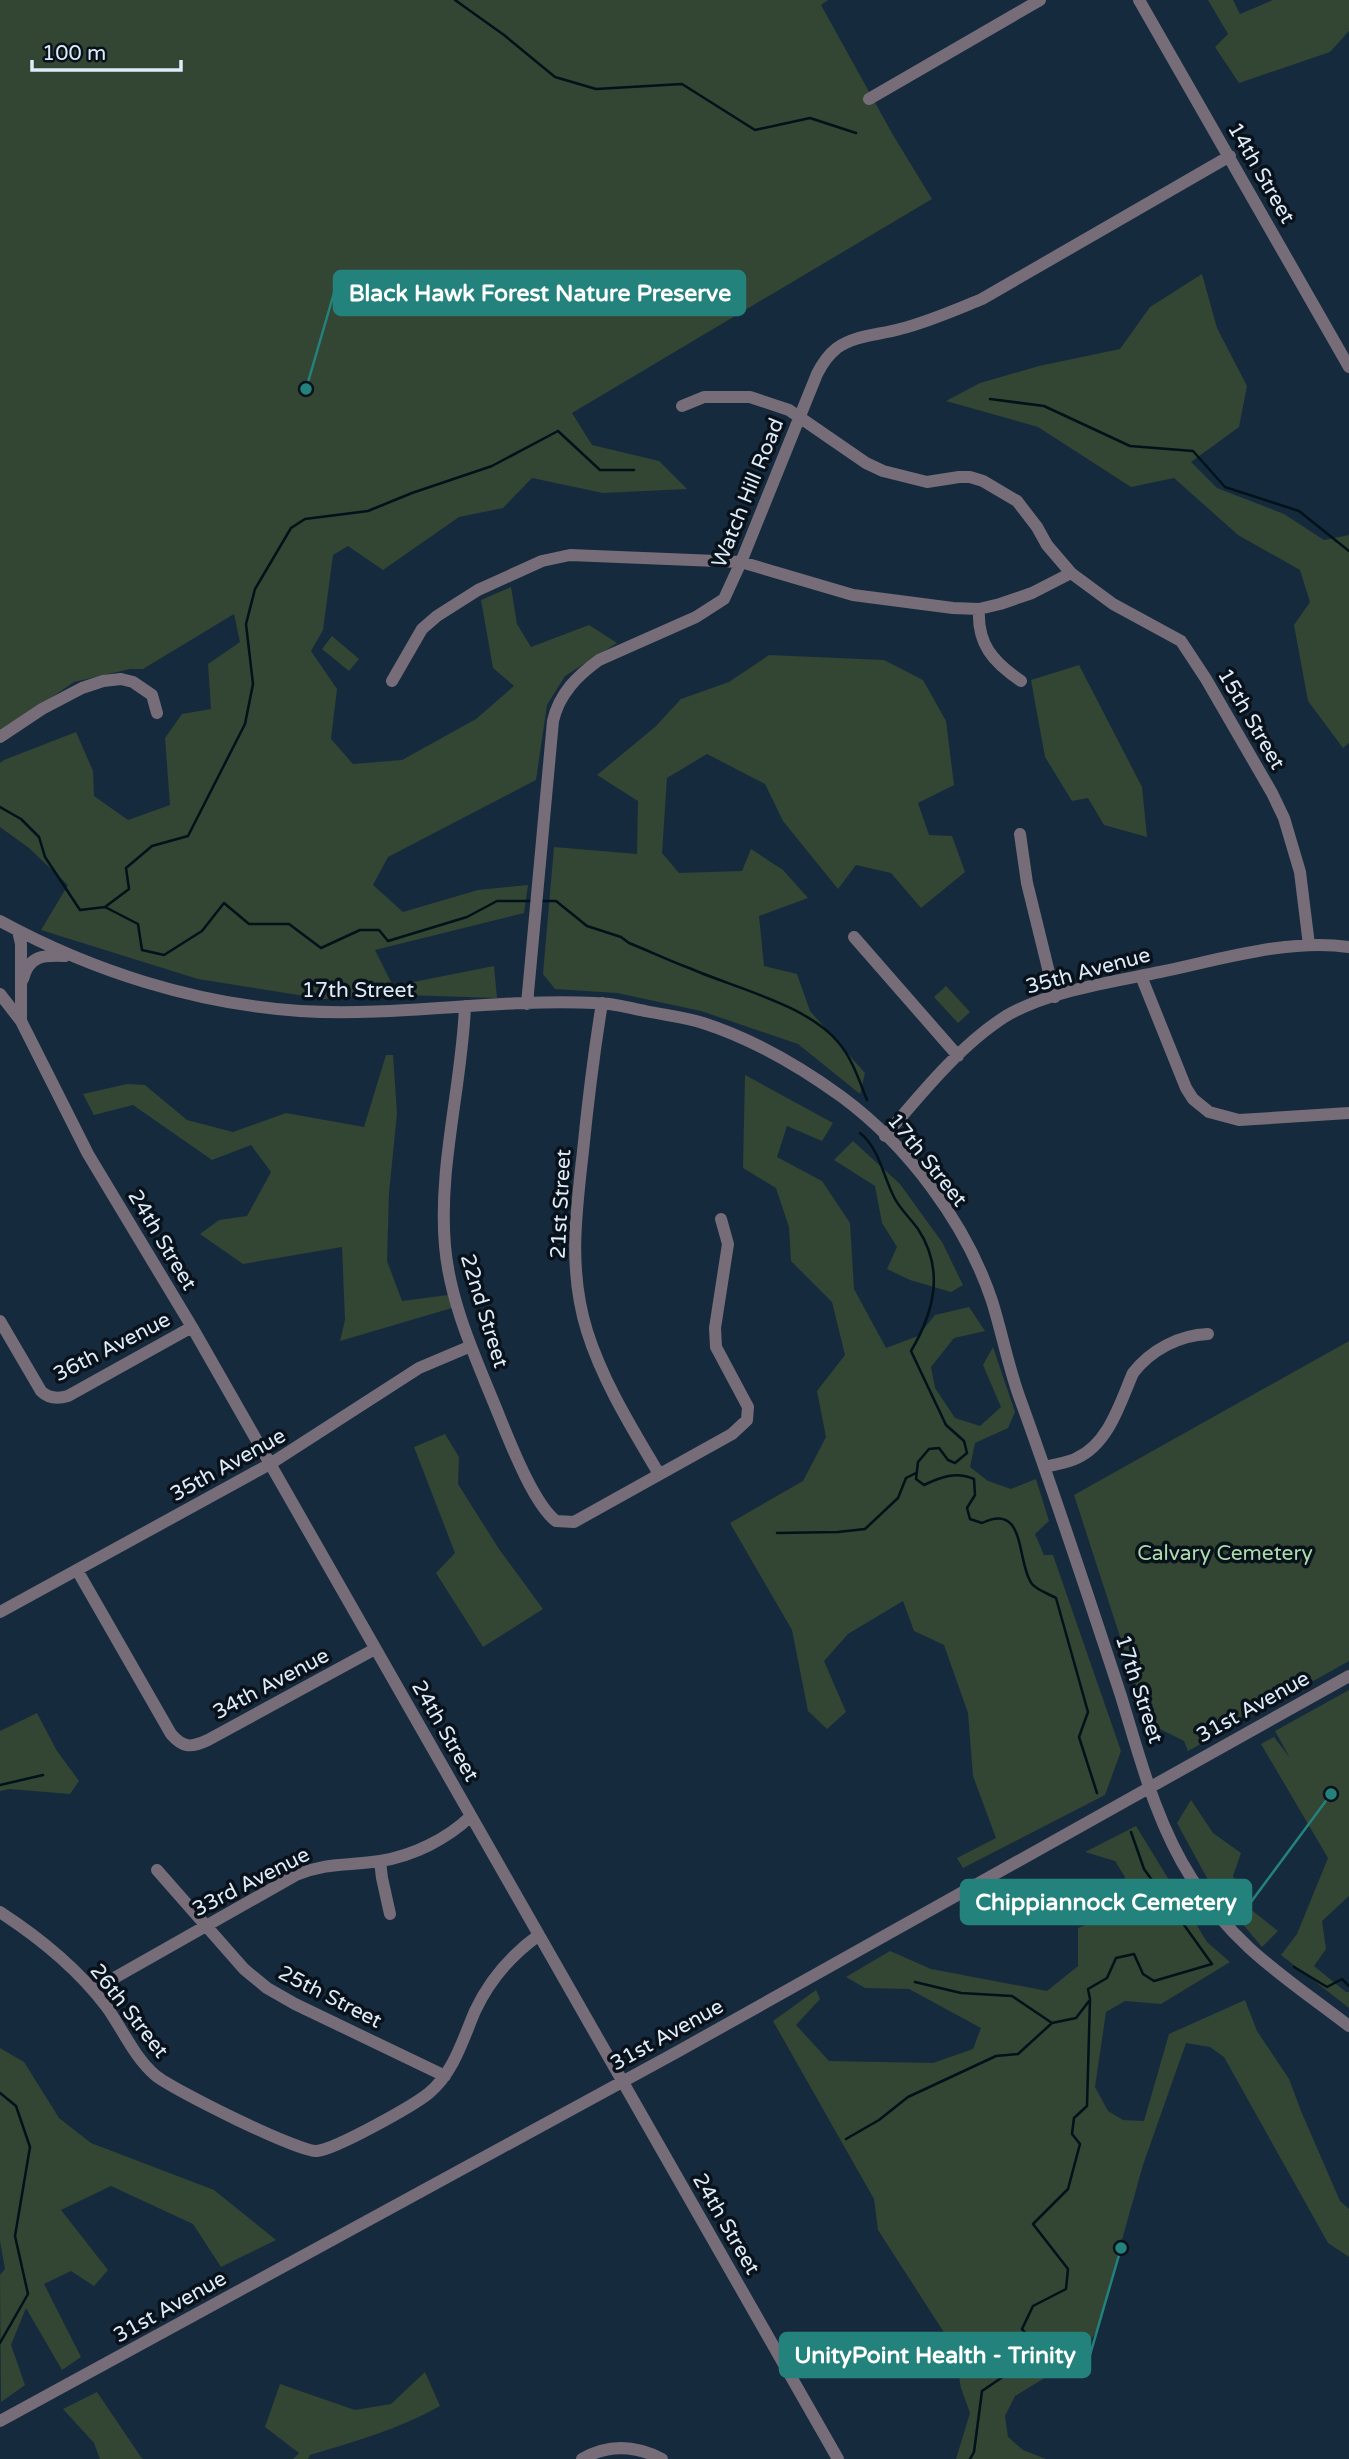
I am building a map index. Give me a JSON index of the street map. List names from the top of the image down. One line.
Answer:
{"streets":{"street":["14th Street","Watch Hill Road","15th Street","35th Avenue","17th Street","21st Street","24th Street","22nd Street","36th Avenue","34th Avenue","31st Avenue","33rd Avenue","25th Street","26th Street"]},"crossings":[["14th Street","Watch Hill Road"],["Watch Hill Road","15th Street"],["Watch Hill Road","17th Street"],["15th Street","35th Avenue"],["35th Avenue","17th Street"],["35th Avenue","24th Street"],["35th Avenue","22nd Street"],["35th Avenue","34th Avenue"],["17th Street","21st Street"],["17th Street","24th Street"],["17th Street","22nd Street"],["17th Street","31st Avenue"],["21st Street","22nd Street"],["24th Street","36th Avenue"],["24th Street","34th Avenue"],["24th Street","31st Avenue"],["24th Street","33rd Avenue"],["33rd Avenue","25th Street"],["33rd Avenue","26th Street"],["25th Street","26th Street"]],"parks":["Calvary Cemetery"],"places":["Black Hawk Forest Nature Preserve","Chippiannock Cemetery","UnityPoint Health - Trinity"],"scale_bar":"100 m"}
